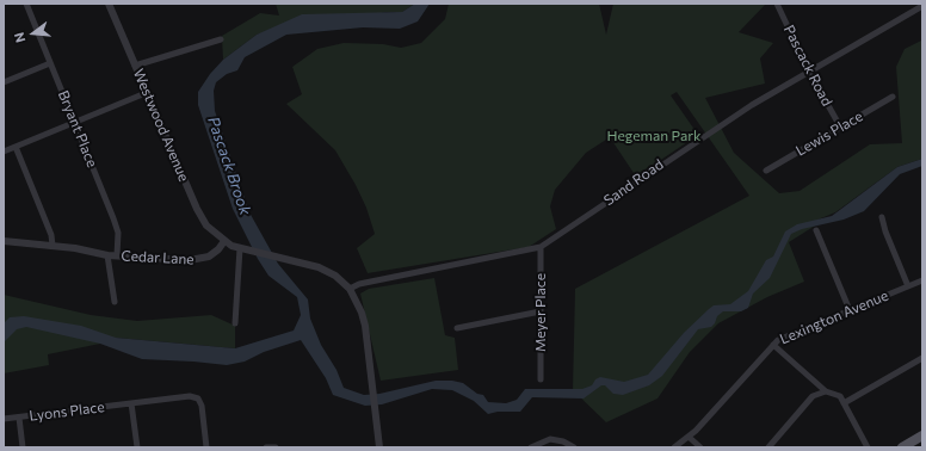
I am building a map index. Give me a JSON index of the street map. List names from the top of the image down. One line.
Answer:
{"streets":{"street":["Pascack Road","Westwood Avenue","Bryant Place","Lewis Place","Sand Road","Cedar Lane","Meyer Place","Lexington Avenue","Lyons Place"]},"crossings":[["Pascack Road","Lewis Place"],["Pascack Road","Sand Road"],["Westwood Avenue","Cedar Lane"],["Bryant Place","Cedar Lane"],["Sand Road","Meyer Place"]],"water":["Pascack Brook"],"parks":["Hegeman Park"],"north":"left"}
